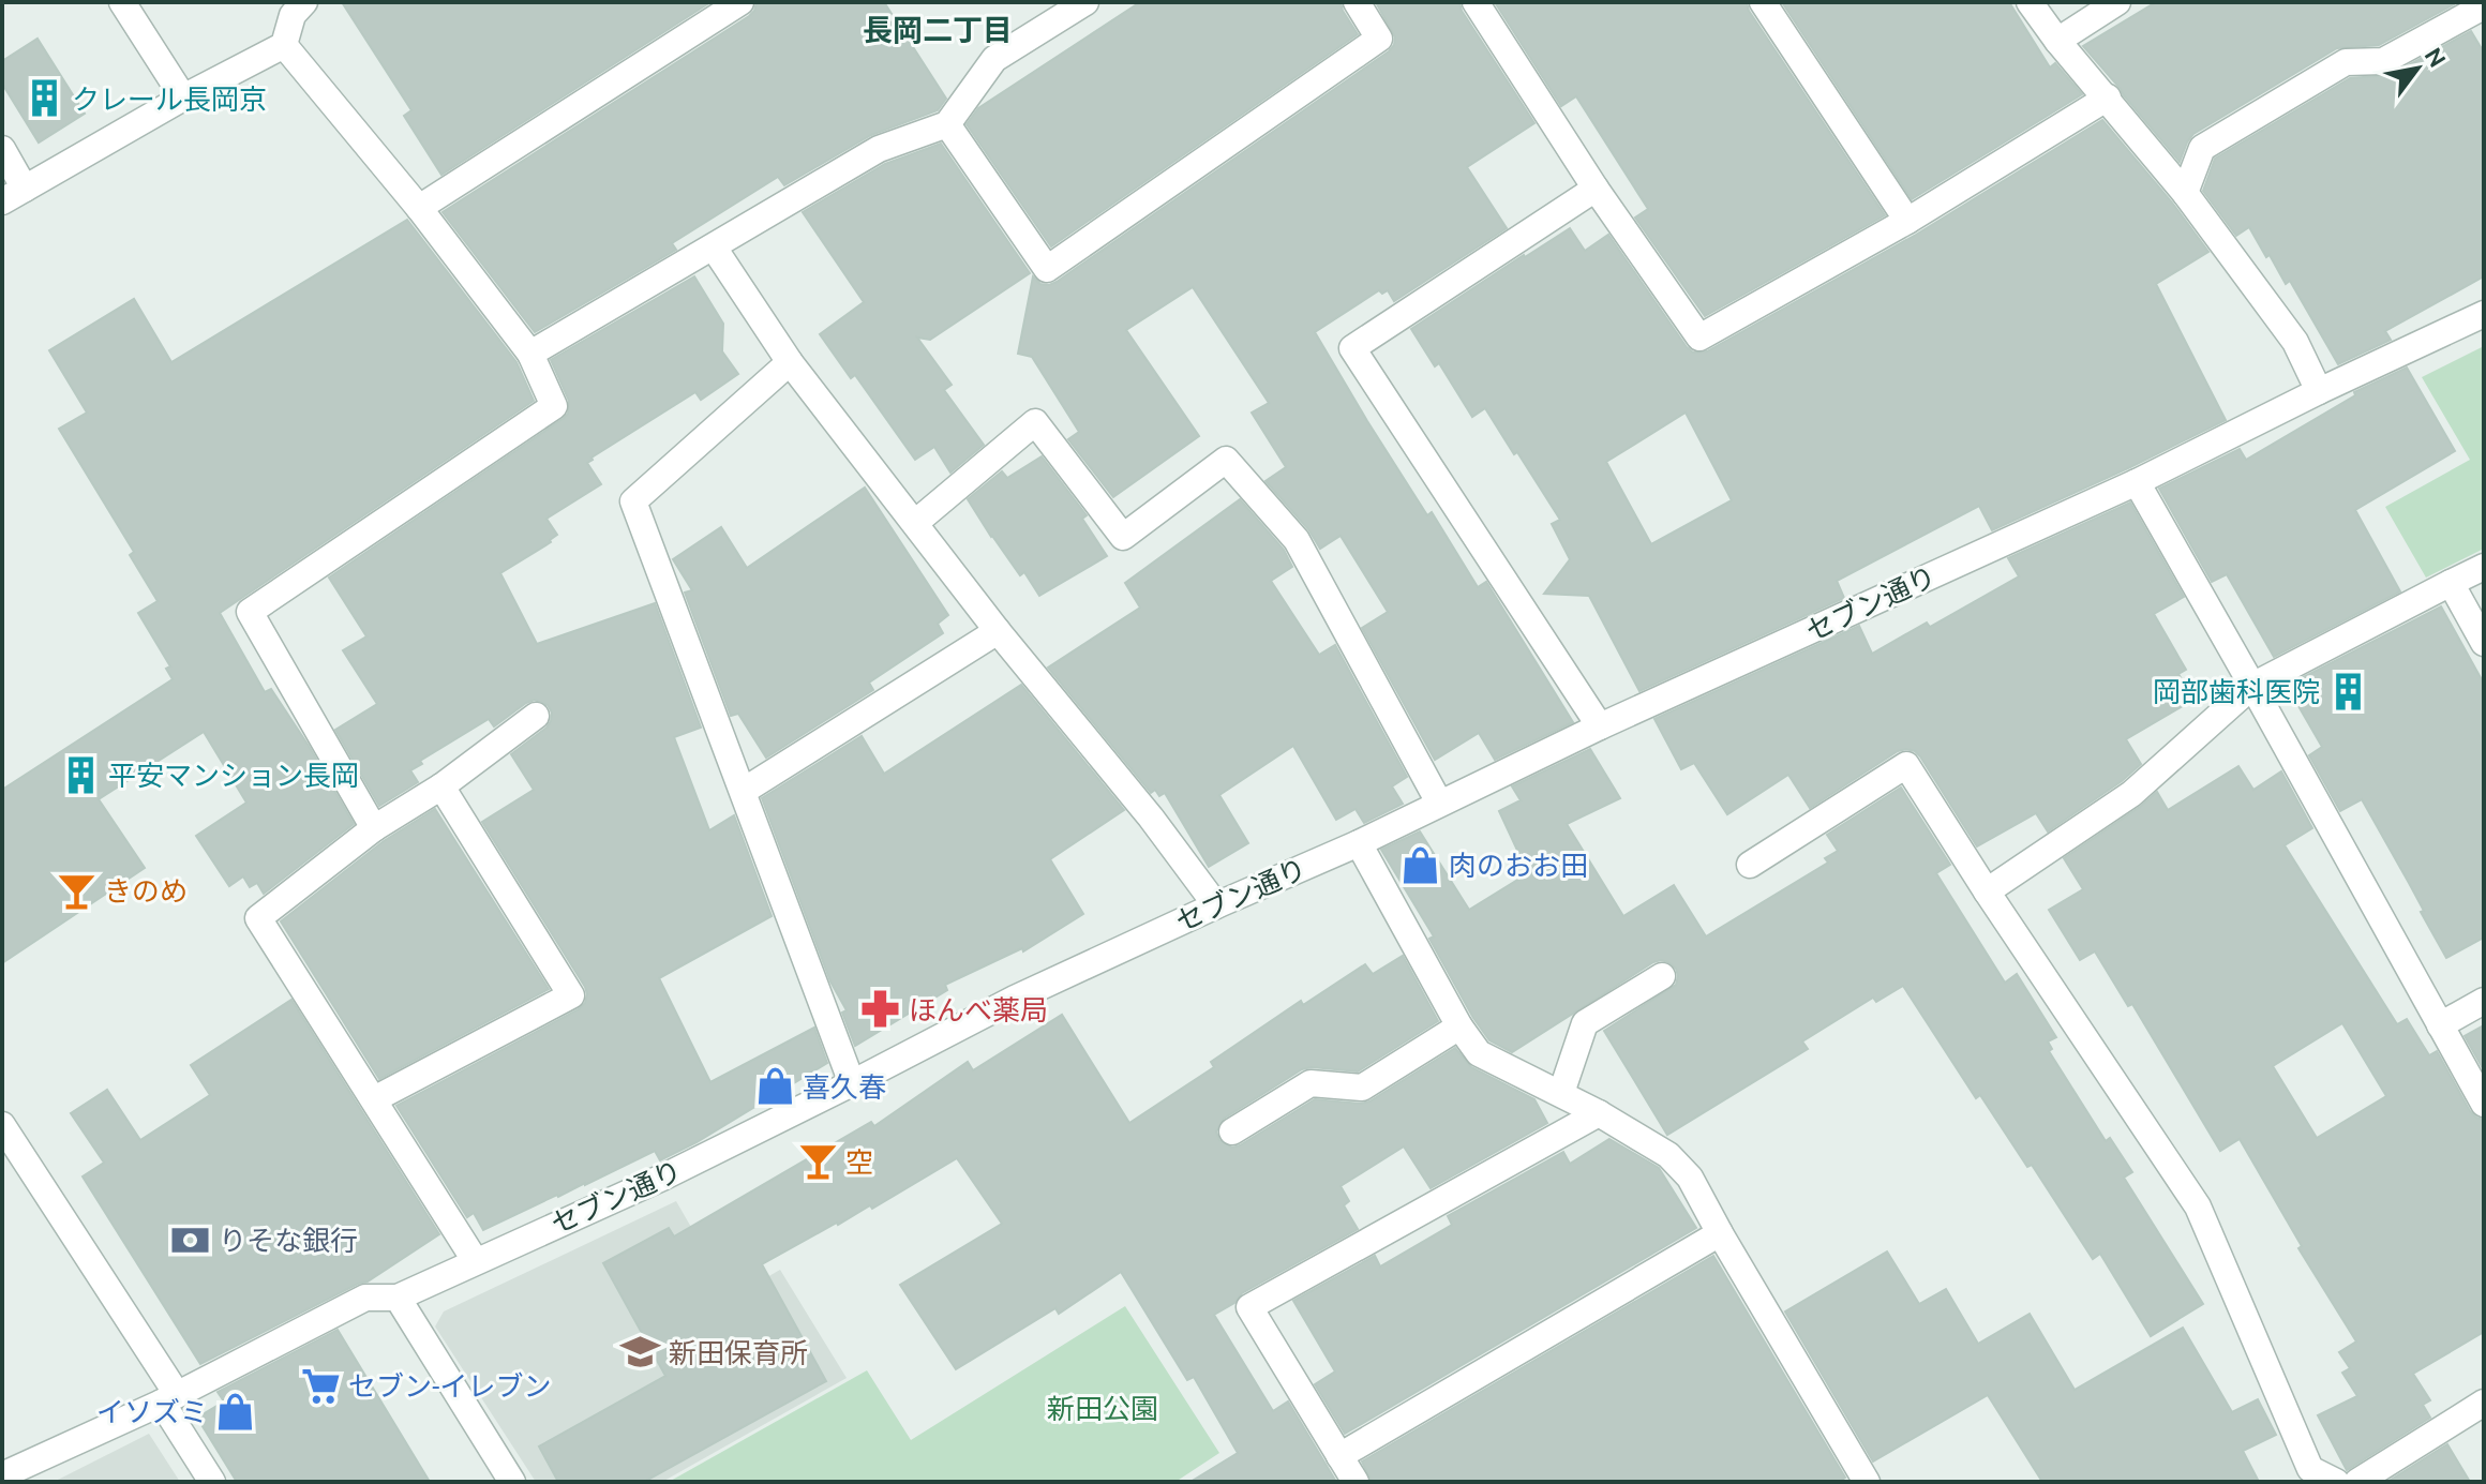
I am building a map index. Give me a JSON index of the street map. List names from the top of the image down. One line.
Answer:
{"streets":{"street":["セブン通り"]},"districts":["長岡二丁目"],"parks":["新田公園"],"places":{"building":["クレール長岡京","岡部歯科医院","平安マンション長岡"],"shop":["肉のおお田","喜久春","イソズミ"],"bar":["きのめ","空"],"pharmacy":["ほんべ薬局"],"bank":["りそな銀行"],"school or university":["新田保育所"],"supermarket":["セブン-イレブン"]},"north":"top right"}
